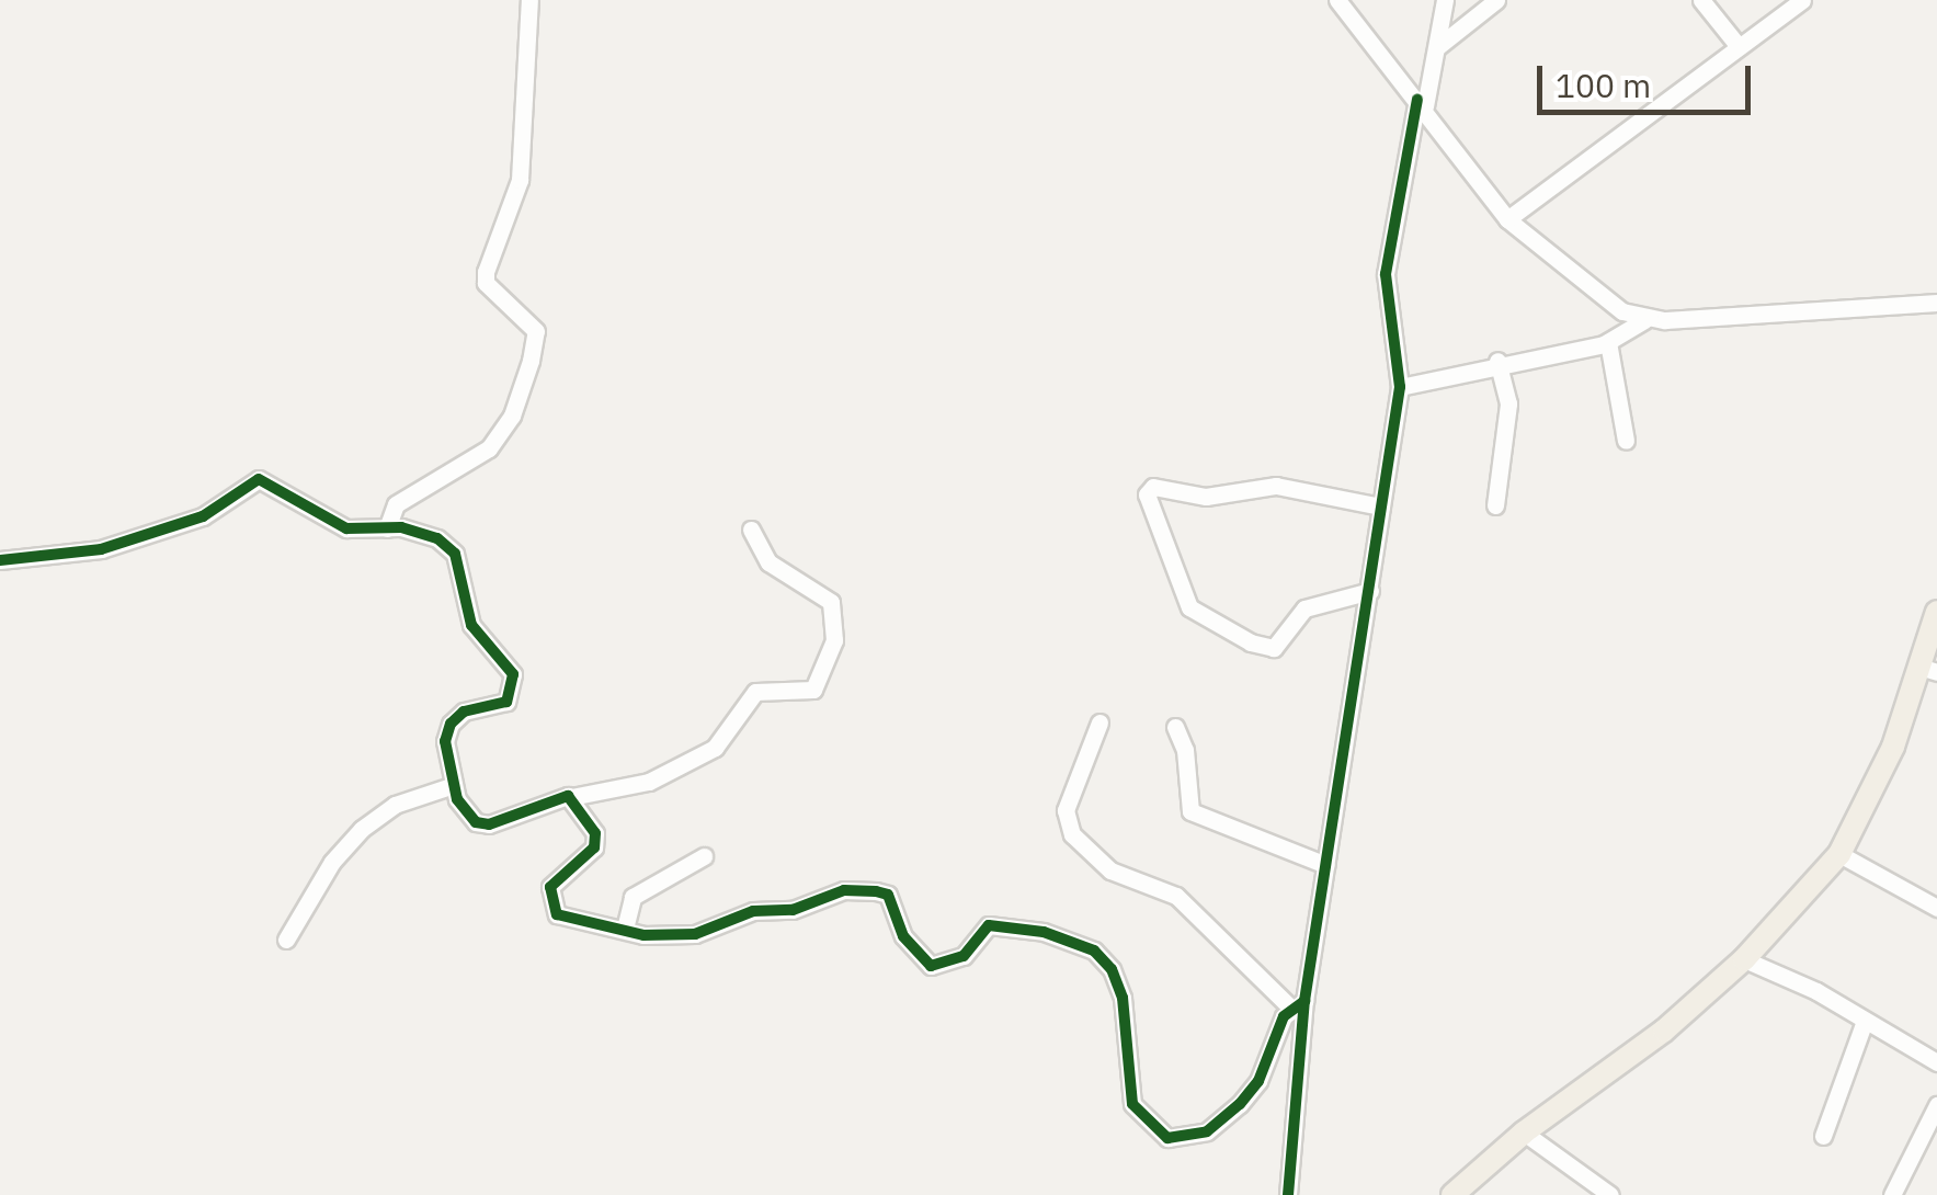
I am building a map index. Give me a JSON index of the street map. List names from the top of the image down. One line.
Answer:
{"scale_bar":"100 m"}
